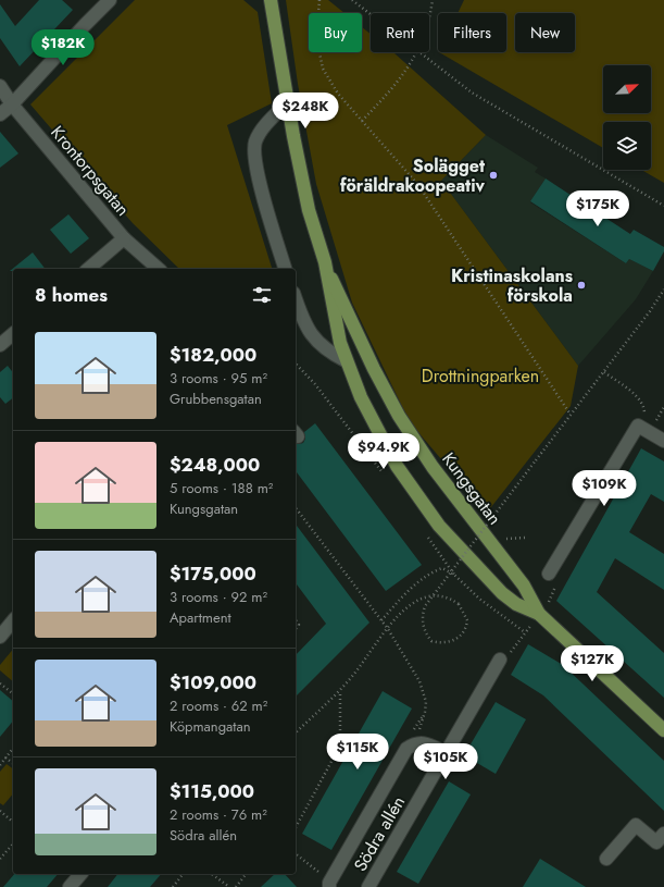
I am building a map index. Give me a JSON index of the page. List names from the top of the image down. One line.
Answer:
{"streets":{"main road":["Kungsgatan"],"street":["Krontorpsgatan","Södra allén"]},"parks":["Drottningparken"],"places":["Solägget föräldrakoopeativ","Kristinaskolans förskola"],"north":"top right","page":{"chip":["Buy","Rent","Filters","New"],"price":["$182K","$248K","$175K","$94.9K","$109K","$127K","$115K","$105K"],"heading":"8 homes","list":[{"name":"$182,000","note":"3 rooms · 95 m² · Grubbensgatan"},{"name":"$248,000","note":"5 rooms · 188 m² · Kungsgatan"},{"name":"$175,000","note":"3 rooms · 92 m² · Apartment"},{"name":"$109,000","note":"2 rooms · 62 m² · Köpmangatan"},{"name":"$115,000","note":"2 rooms · 76 m² · Södra allén"}]}}
